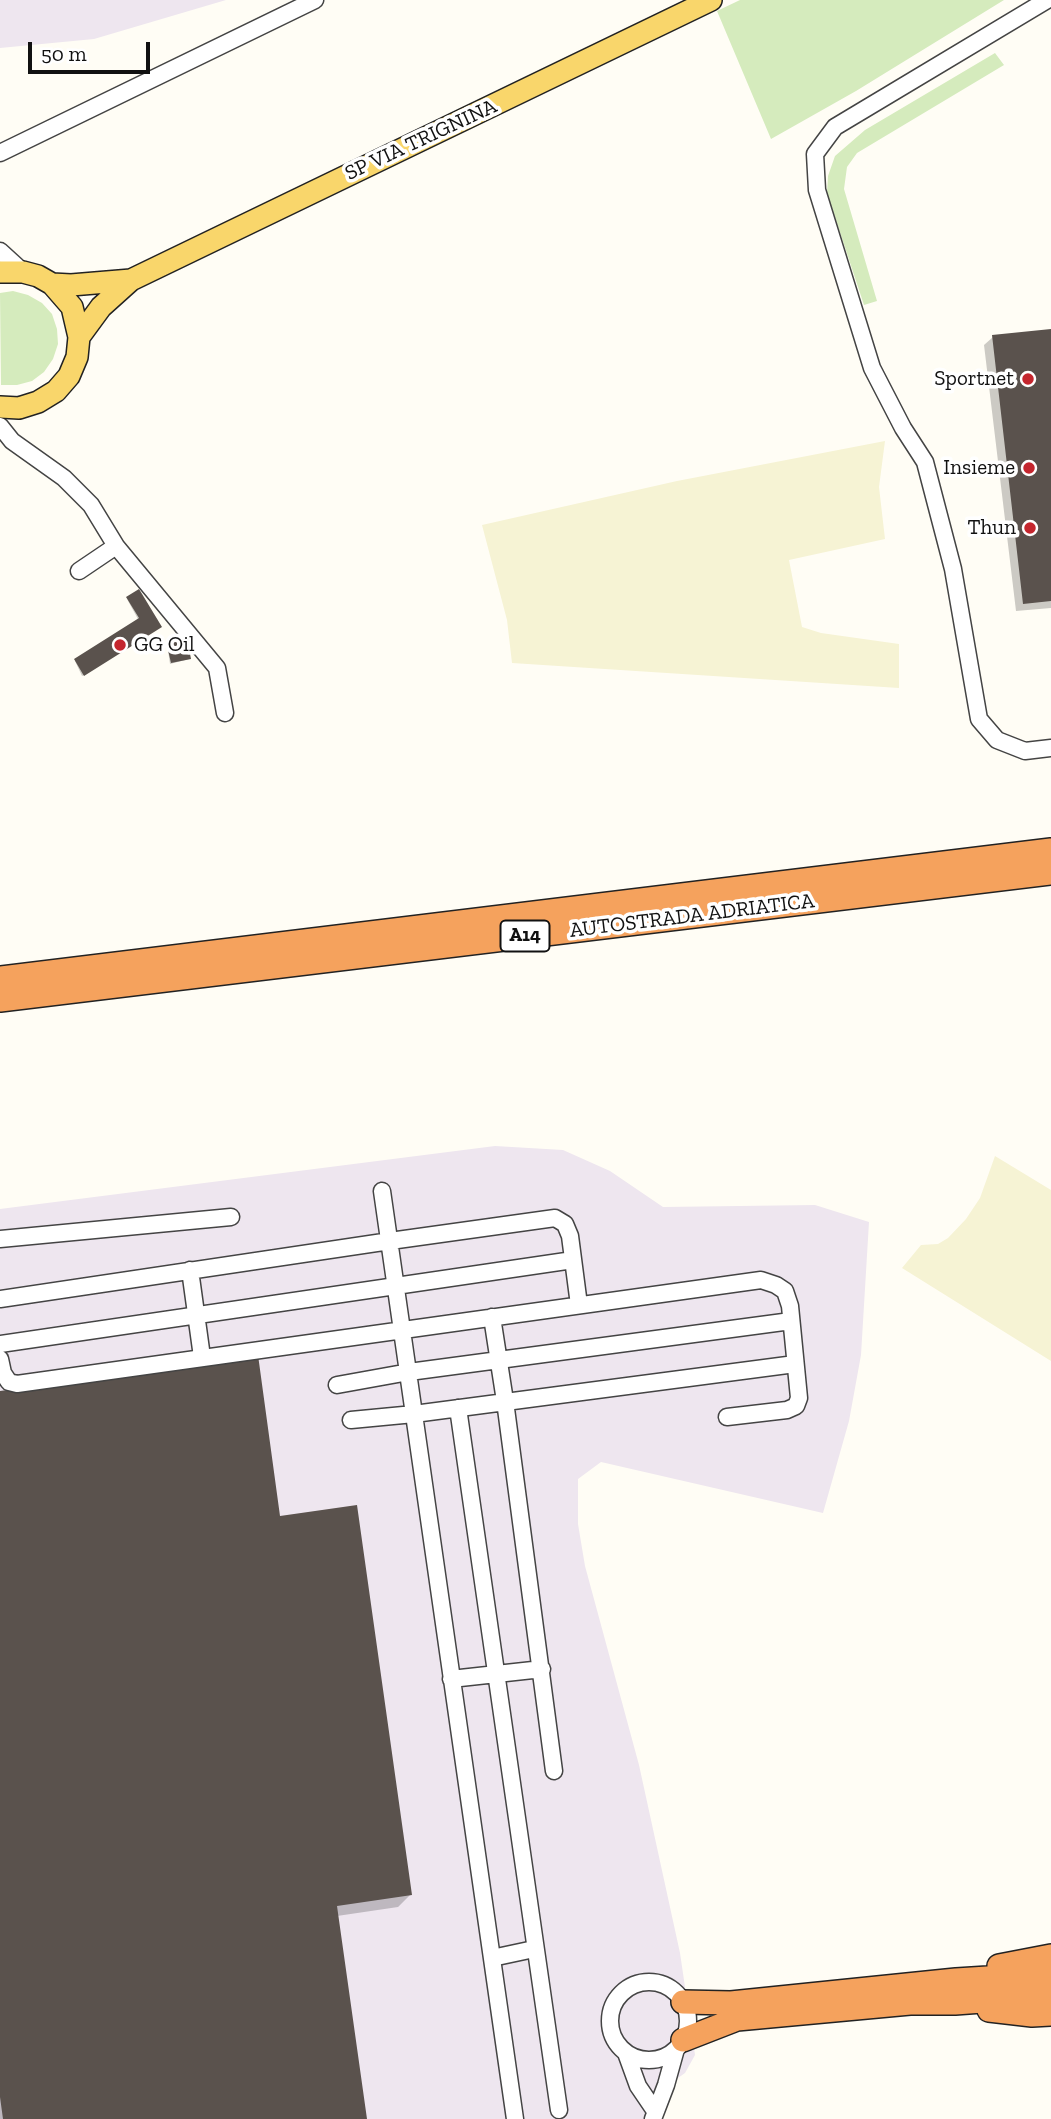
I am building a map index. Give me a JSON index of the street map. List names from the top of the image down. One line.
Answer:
{"streets":{"highway":["AUTOSTRADA ADRIATICA","A14"],"main road":["SP VIA TRIGNINA"]},"places":["Sportnet","Insieme","Thun","GG Oil"],"scale_bar":"50 m"}
